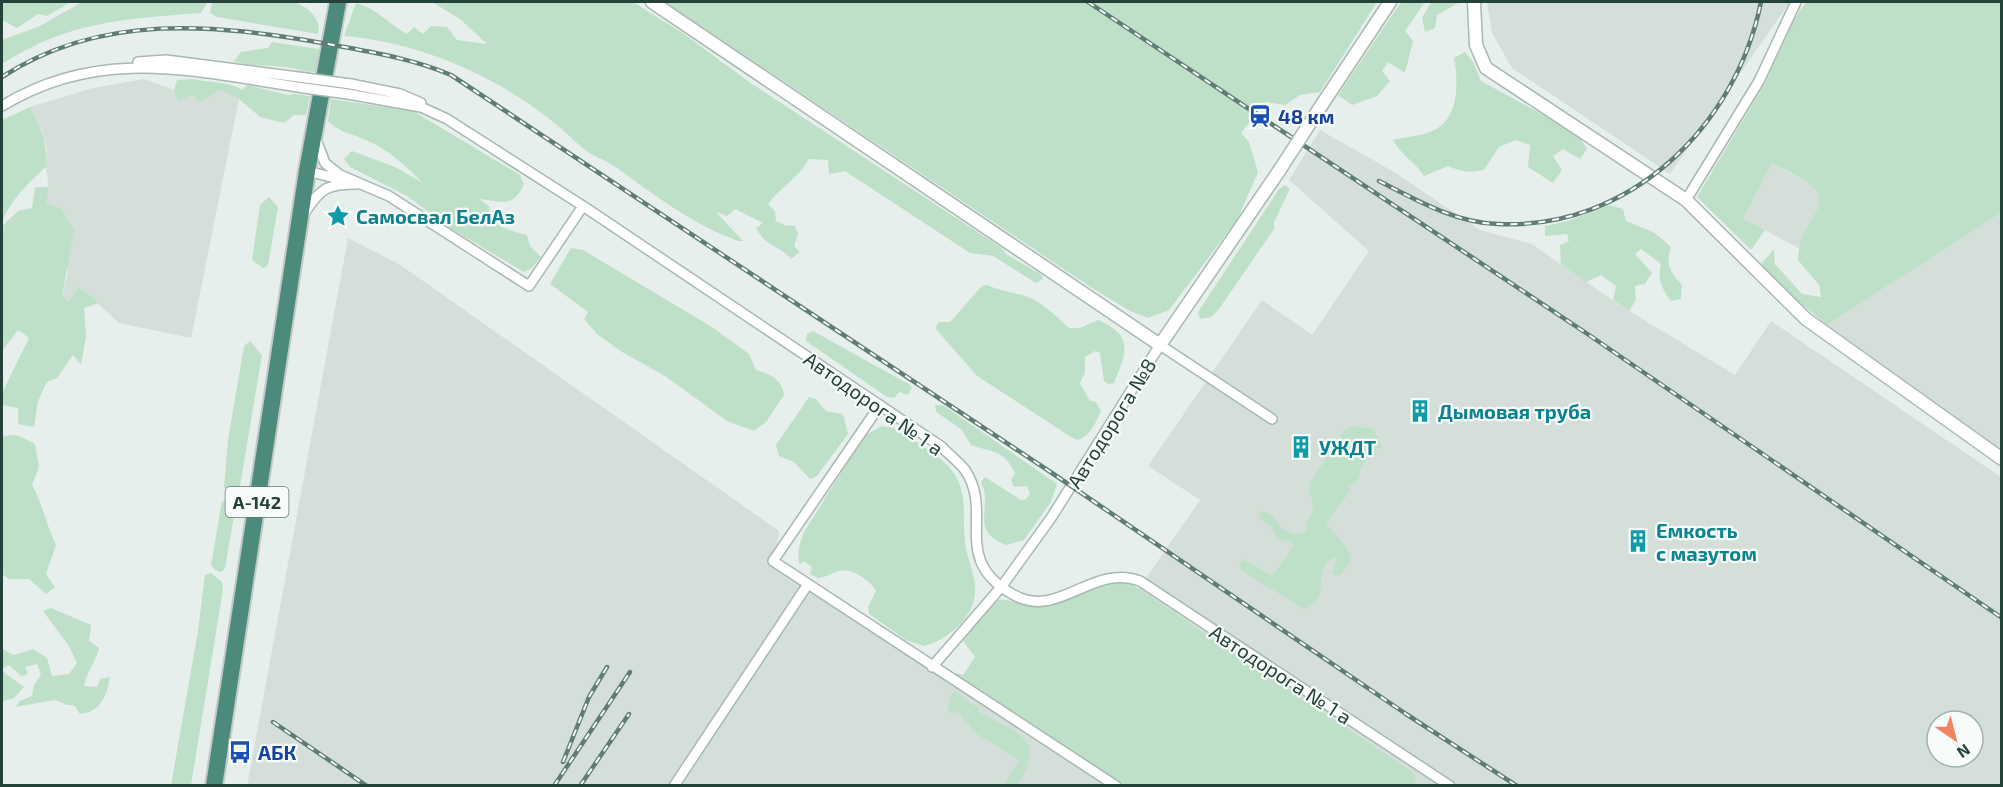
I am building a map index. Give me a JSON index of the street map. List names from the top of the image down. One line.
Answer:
{"streets":{"highway":["А-142"],"street":["Автодорога № 1 а","Автодорога №8"]},"crossings":[["Автодорога № 1 а","Автодорога №8"]],"places":{"station":["48 км"],"place":["Самосвал БелАз"],"building":["Дымовая труба","УЖДТ","Емкость с мазутом"],"bus stop":["АБК"]},"north":"bottom right"}
